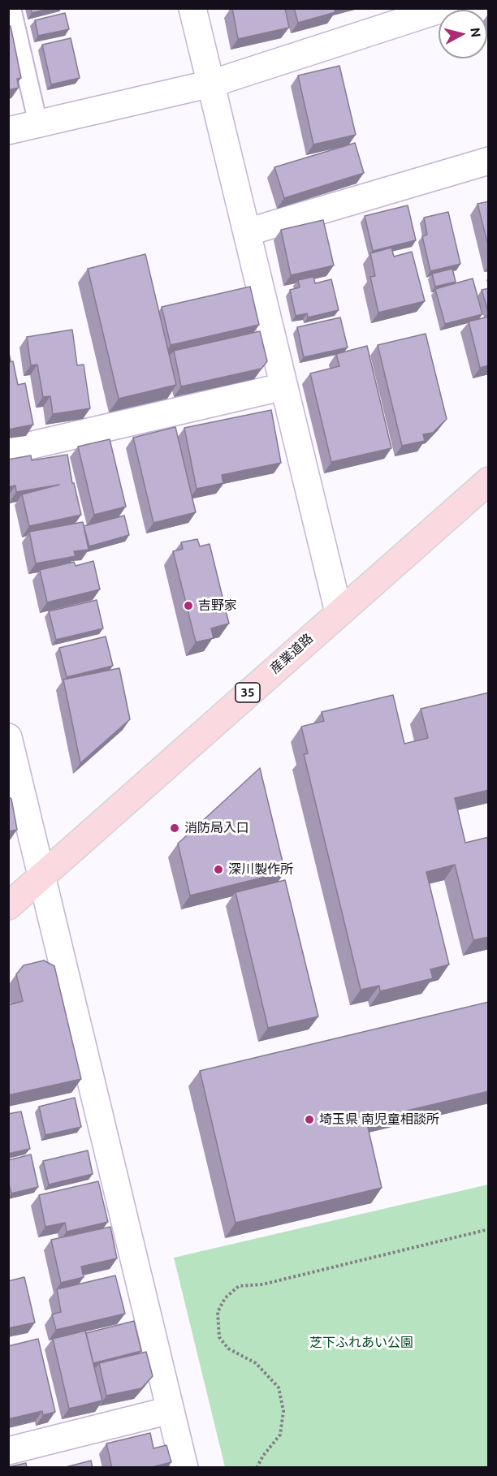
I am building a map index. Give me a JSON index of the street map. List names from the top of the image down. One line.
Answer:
{"streets":{"main road":["産業道路","35"]},"parks":["芝下ふれあい公園"],"places":["吉野家","消防局入口","深川製作所","埼玉県 南児童相談所"],"north":"right"}
